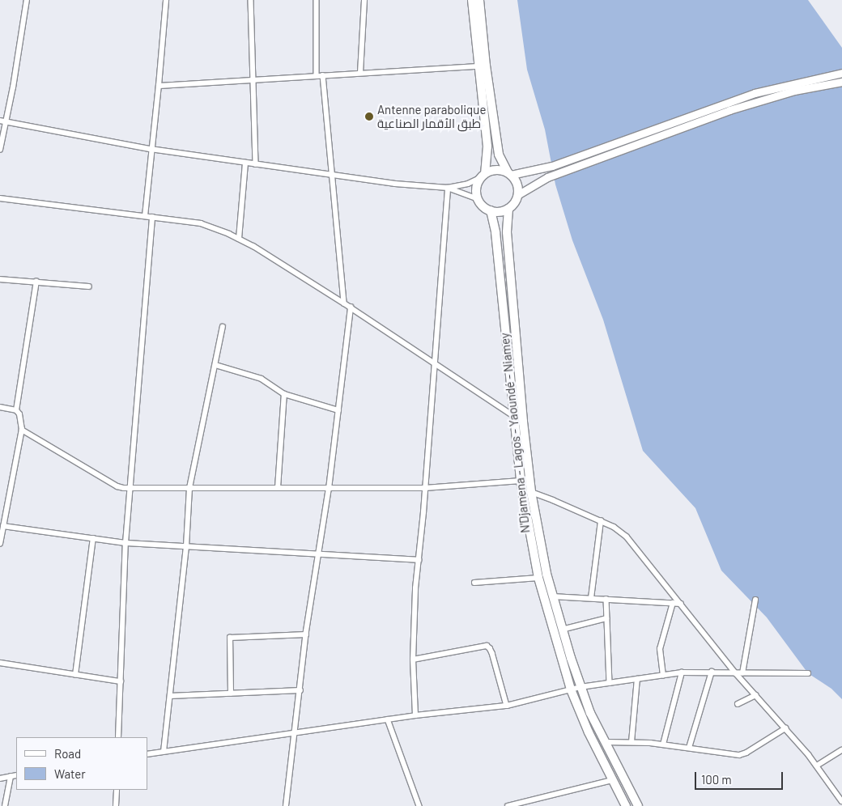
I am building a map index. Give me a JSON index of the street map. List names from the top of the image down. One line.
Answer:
{"streets":{"highway":["N'Djamena - Lagos - Yaoundé - Niamey"]},"places":["Antenne parabolique طبق الأقمار الصناعية"],"legend":["Road","Water"],"scale_bar":"100 m"}
